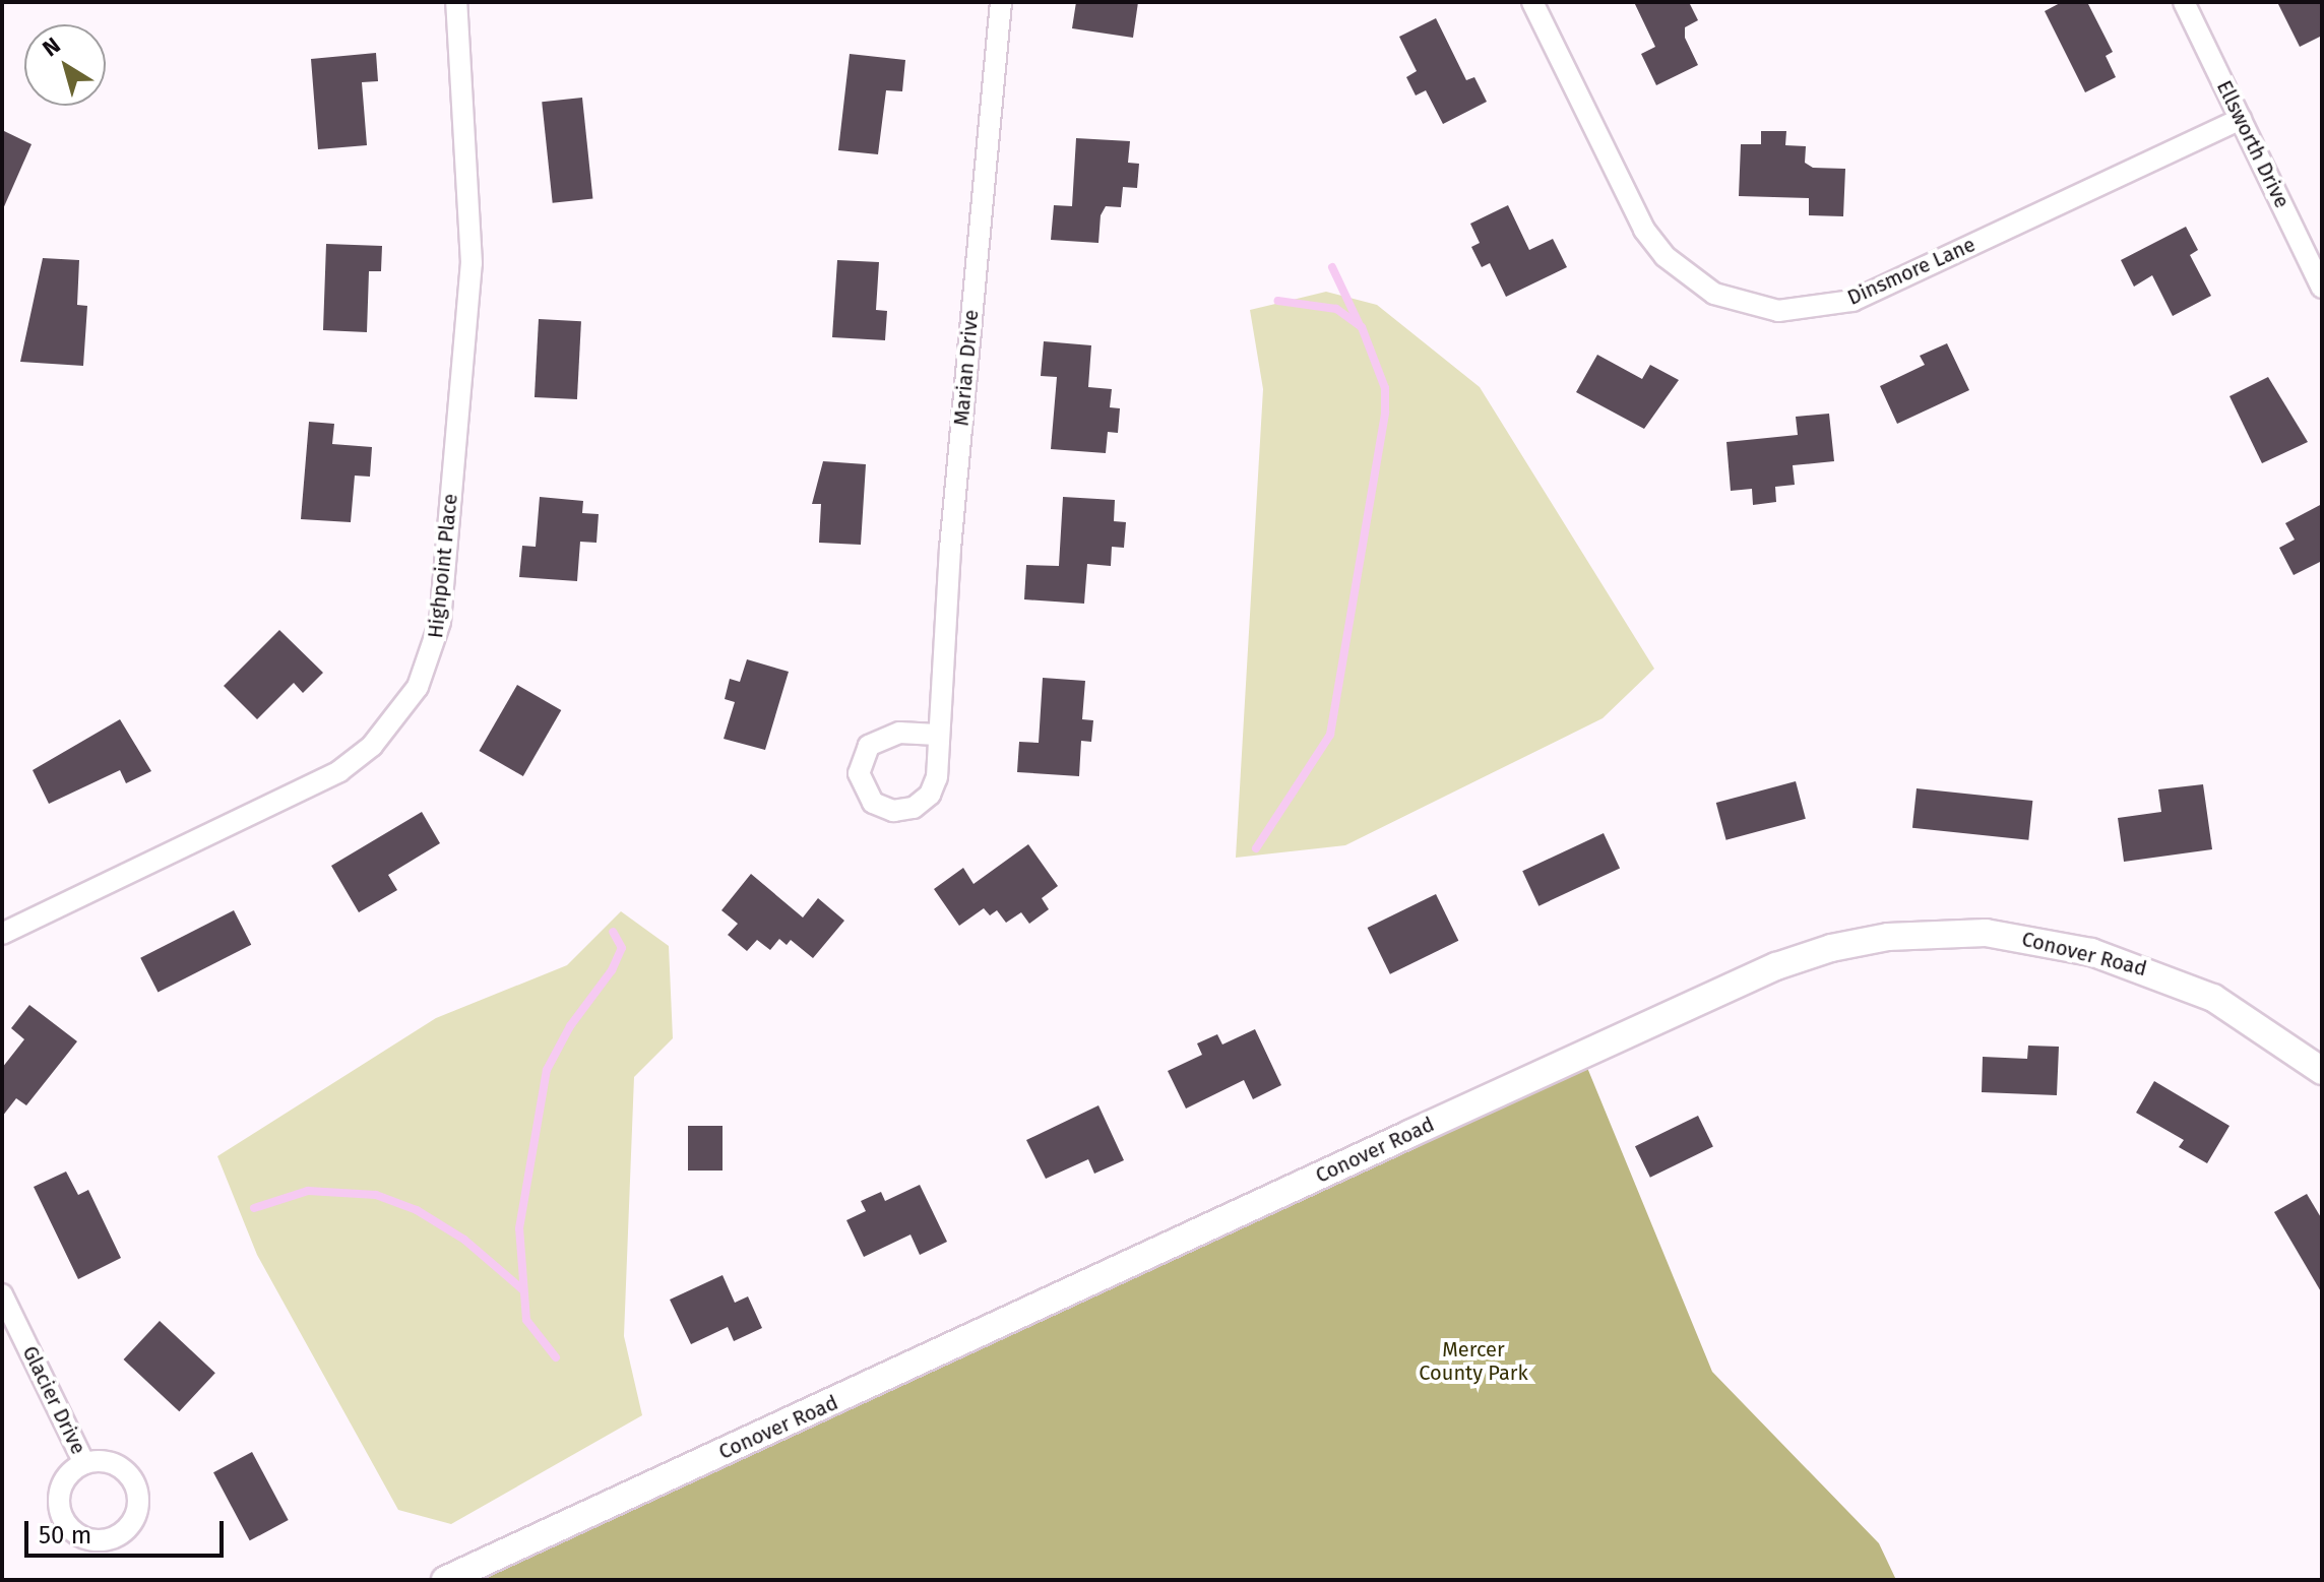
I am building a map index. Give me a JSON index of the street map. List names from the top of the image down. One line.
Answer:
{"streets":{"street":["Ellsworth Drive","Dinsmore Lane","Marian Drive","Highpoint Place","Conover Road","Glacier Drive"]},"crossings":[["Ellsworth Drive","Dinsmore Lane"]],"parks":["Mercer County Park"],"scale_bar":"50 m","north":"top left"}
